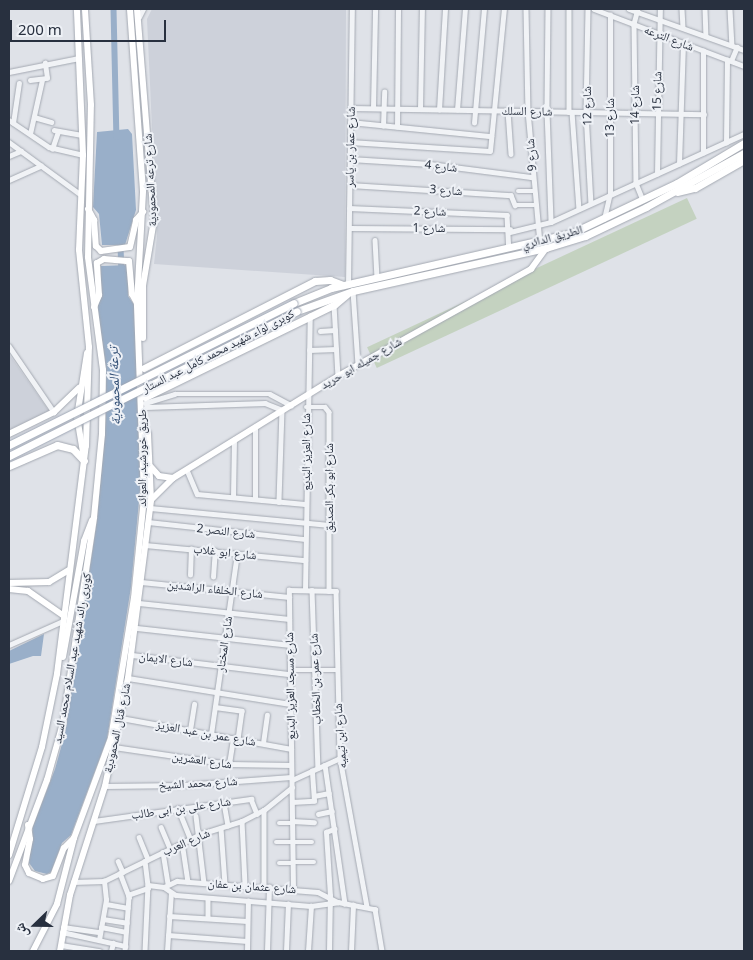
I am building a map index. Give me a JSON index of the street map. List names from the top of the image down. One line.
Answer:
{"streets":{"main road":["شارع ترعه المحمودية","الطريق الدائري","كوبرى لواء شهيد محمد كامل عبد الستار","شارع جميله ابو حريد","طريق خورشيد, العوائد","كوبرى رائد شهيد عبد السلام محمد السيد","شارع قنال المحمودية"],"street":["شارع الترعه","شارع 15","شارع 14","شارع 12","شارع السلك","شارع 13","شارع عمار بن ياسر","شارع 9","شارع 4","شارع 3","شارع 2","شارع 1","شارع العزيز البديع","شارع ابو بكر الصديق","شارع النصر 2","شارع ابو غلاب","شارع الخلفاء الراشدين","شارع المختار","شارع الايمان","شارع عمر بن الخطاب","شارع مسجد العزيز البديع","شارع عمر بن عبد العزيز","شارع ابن تيميه","شارع العشرين","شارع محمد الشيخ","شارع على بن ابى طالب","شارع العرب","شارع عثمان بن عفان"]},"crossings":[["شارع الترعه","شارع 15"],["شارع الترعه","شارع 14"],["شارع الترعه","شارع 13"],["شارع 15","شارع السلك"],["شارع 15","شارع 1"],["شارع 14","شارع السلك"],["شارع 14","شارع 1"],["شارع 14","الطريق الدائري"],["شارع 12","شارع السلك"],["شارع 12","شارع 1"],["شارع السلك","شارع 13"],["شارع السلك","شارع عمار بن ياسر"],["شارع السلك","شارع 9"],["شارع 13","شارع 1"],["شارع 13","الطريق الدائري"],["شارع عمار بن ياسر","شارع 4"],["شارع عمار بن ياسر","شارع 3"],["شارع عمار بن ياسر","شارع 2"],["شارع عمار بن ياسر","شارع 1"],["شارع عمار بن ياسر","الطريق الدائري"],["شارع عمار بن ياسر","كوبرى لواء شهيد محمد كامل عبد الستار"],["شارع عمار بن ياسر","شارع جميله ابو حريد"],["شارع 9","شارع 4"],["شارع 9","شارع 3"],["شارع 9","شارع 1"],["شارع 9","الطريق الدائري"],["شارع ترعه المحمودية","شارع جميله ابو حريد"],["شارع ترعه المحمودية","شارع قنال المحمودية"],["شارع 2","شارع 1"],["الطريق الدائري","كوبرى لواء شهيد محمد كامل عبد الستار"],["الطريق الدائري","شارع جميله ابو حريد"],["شارع جميله ابو حريد","شارع العزيز البديع"],["شارع جميله ابو حريد","شارع قنال المحمودية"],["شارع العزيز البديع","شارع ابو بكر الصديق"],["شارع العزيز البديع","شارع النصر 2"],["شارع العزيز البديع","شارع ابو غلاب"],["شارع العزيز البديع","شارع مسجد العزيز البديع"],["شارع ابو بكر الصديق","شارع ابن تيميه"],["شارع النصر 2","شارع قنال المحمودية"],["شارع ابو غلاب","شارع المختار"],["شارع ابو غلاب","شارع قنال المحمودية"],["شارع الخلفاء الراشدين","شارع المختار"],["شارع الخلفاء الراشدين","شارع مسجد العزيز البديع"],["شارع الخلفاء الراشدين","شارع قنال المحمودية"],["شارع المختار","شارع الايمان"],["شارع المختار","شارع عمر بن عبد العزيز"],["شارع الايمان","شارع عمر بن الخطاب"],["شارع الايمان","شارع مسجد العزيز البديع"],["شارع الايمان","شارع قنال المحمودية"],["شارع الايمان","شارع ابن تيميه"],["شارع مسجد العزيز البديع","شارع عمر بن عبد العزيز"],["شارع مسجد العزيز البديع","شارع العشرين"],["شارع مسجد العزيز البديع","شارع محمد الشيخ"],["شارع مسجد العزيز البديع","شارع العرب"],["شارع مسجد العزيز البديع","شارع عثمان بن عفان"],["شارع قنال المحمودية","شارع عمر بن عبد العزيز"],["شارع قنال المحمودية","شارع العشرين"],["شارع قنال المحمودية","شارع محمد الشيخ"],["شارع قنال المحمودية","شارع على بن ابى طالب"],["شارع قنال المحمودية","شارع العرب"],["شارع ابن تيميه","شارع عثمان بن عفان"],["شارع على بن ابى طالب","شارع العرب"]],"water":["ترعة المحمودية"],"scale_bar":"200 m","north":"left"}
